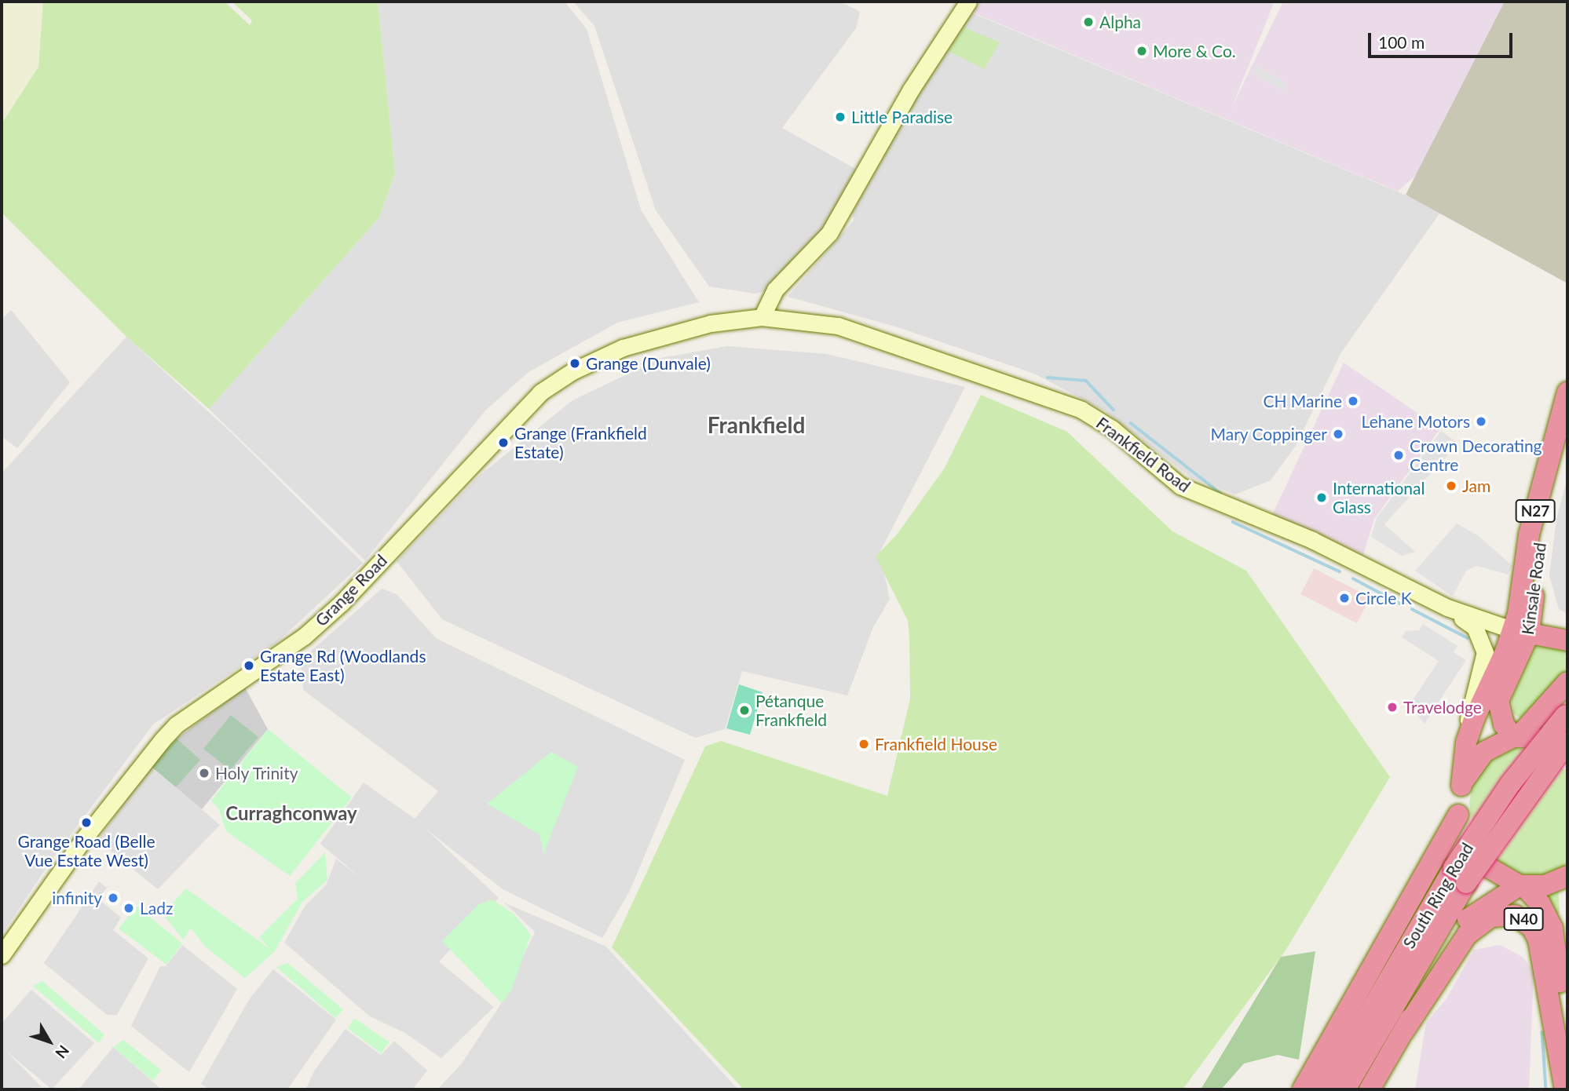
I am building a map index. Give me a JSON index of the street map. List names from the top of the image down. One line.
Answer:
{"streets":{"highway":["N27","Kinsale Road","South Ring Road","N40"],"main road":["Frankfield Road","Grange Road"]},"crossings":[["Frankfield Road","Kinsale Road"],["Frankfield Road","Grange Road"],["N27","Kinsale Road"]],"districts":["Frankfield","Curraghconway"],"places":["Alpha","More & Co.","Little Paradise","Grange (Dunvale)","CH Marine","Lehane Motors","Mary Coppinger","Grange (Frankfield Estate)","Crown Decorating Centre","Jam","International Glass","Circle K","Grange Rd (Woodlands Estate East)","Travelodge","Pétanque Frankfield","Frankfield House","Holy Trinity","Grange Road (Belle Vue Estate West)","infinity","Ladz"],"scale_bar":"100 m","north":"bottom right"}
